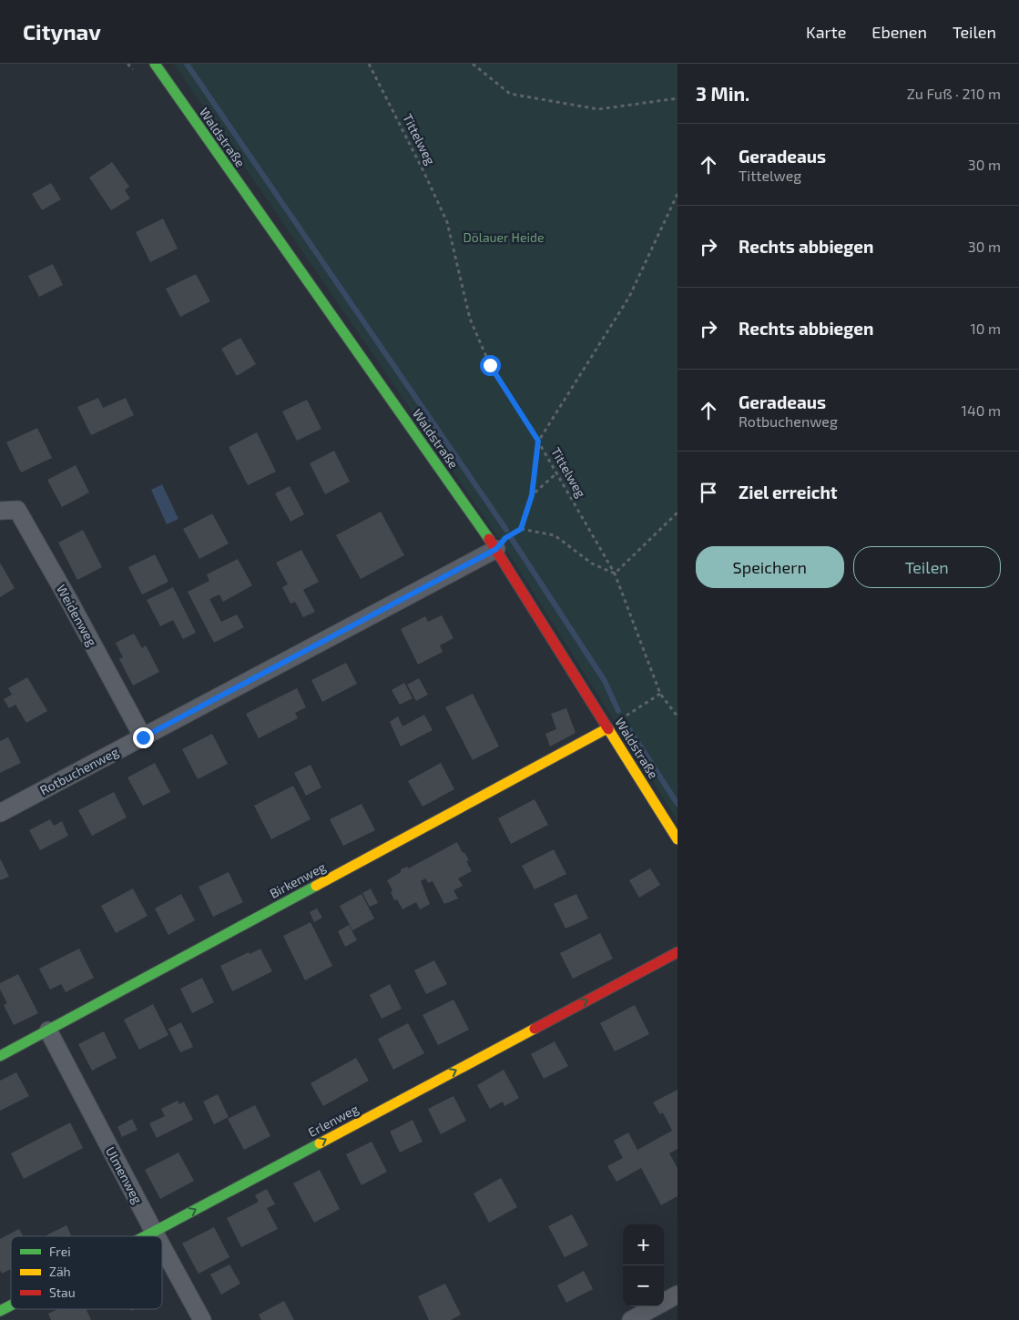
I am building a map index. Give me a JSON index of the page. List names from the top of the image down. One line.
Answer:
{"streets":{"street":["Waldstraße","Weidenweg","Rotbuchenweg","Birkenweg","Erlenweg","Ulmenweg"],"path":["Tittelweg"]},"crossings":[["Waldstraße","Rotbuchenweg"],["Waldstraße","Birkenweg"],["Weidenweg","Rotbuchenweg"],["Birkenweg","Ulmenweg"],["Erlenweg","Ulmenweg"]],"one_way":["Erlenweg"],"parks":["Dölauer Heide"],"legend":["Frei","Zäh","Stau"],"page":{"header":"Citynav","nav":["Karte","Ebenen","Teilen"],"heading":["3 Min.","Zu Fuß · 210 m"],"list":[["Geradeaus","Tittelweg","30 m"],["Rechts abbiegen","30 m"],["Rechts abbiegen","10 m"],["Geradeaus","Rotbuchenweg","140 m"],"Ziel erreicht"],"buttons":["Speichern","Teilen"],"map_buttons":["+","−"]}}
